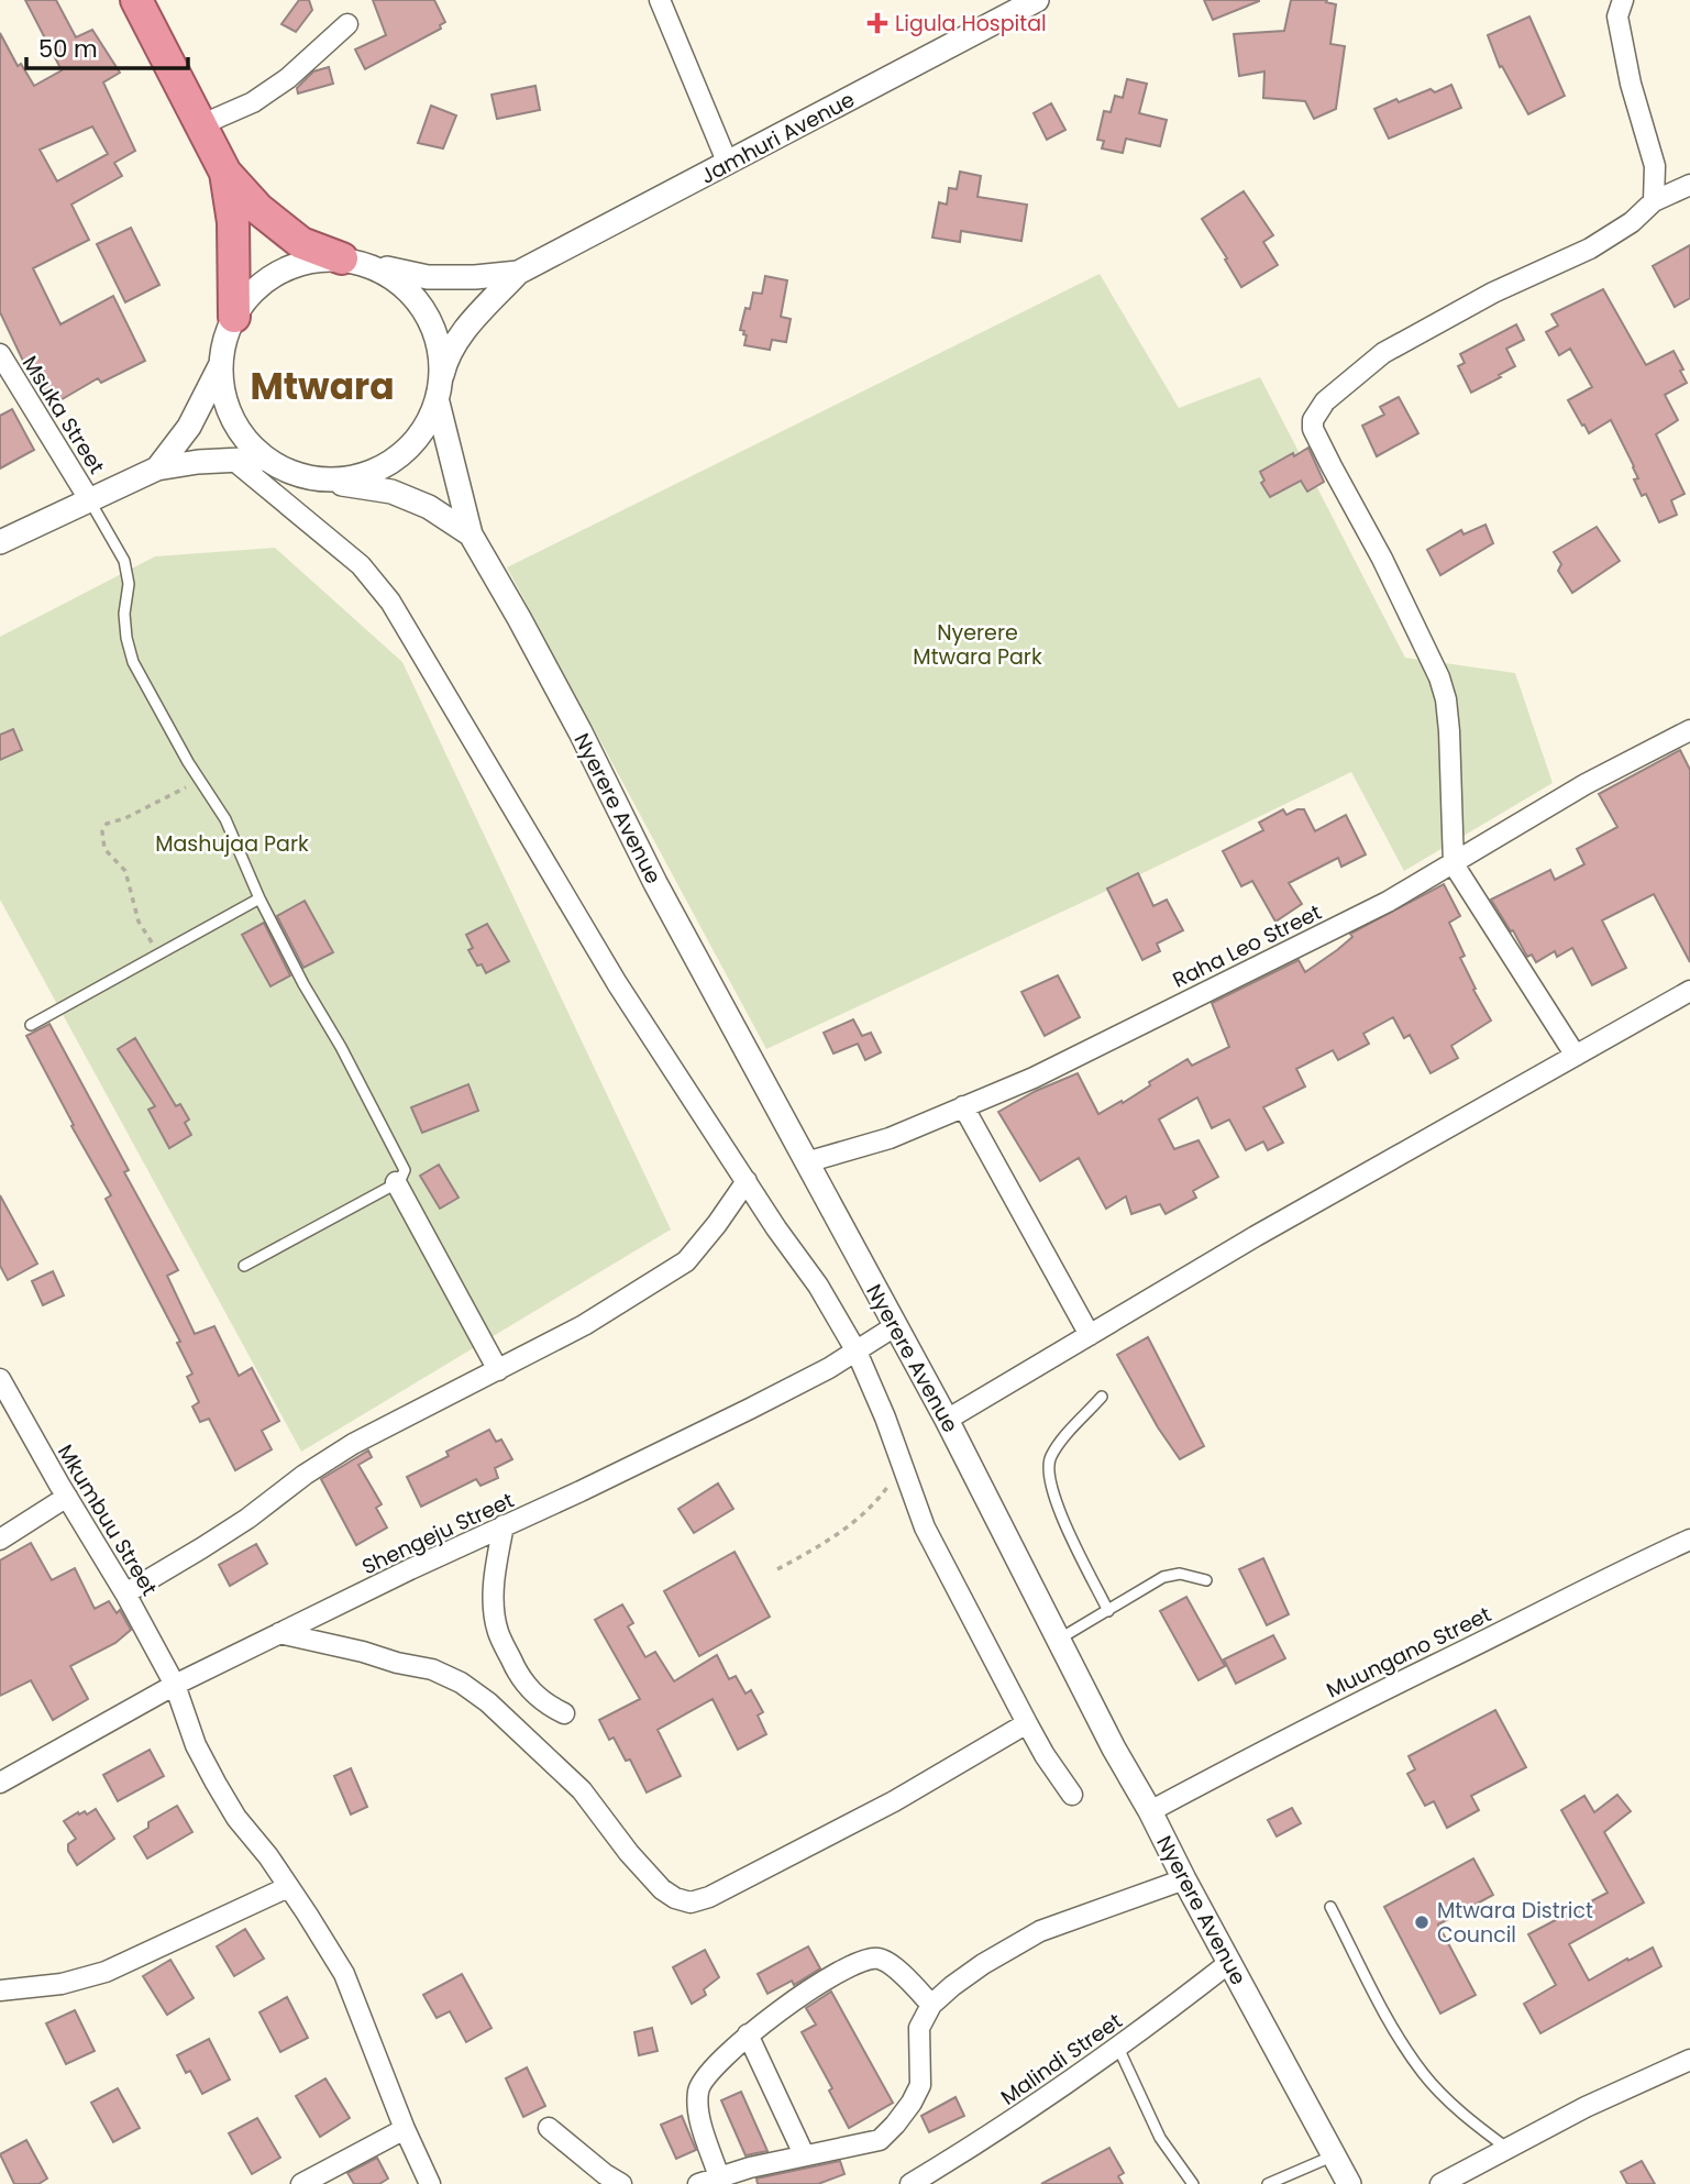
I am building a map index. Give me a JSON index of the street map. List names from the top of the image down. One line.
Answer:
{"streets":{"street":["Jamhuri Avenue","Msuka Street","Nyerere Avenue","Raha Leo Street","Mkumbuu Street","Shengeju Street","Muungano Street","Malindi Street"]},"crossings":[["Nyerere Avenue","Raha Leo Street"],["Nyerere Avenue","Shengeju Street"],["Nyerere Avenue","Muungano Street"],["Nyerere Avenue","Malindi Street"],["Mkumbuu Street","Shengeju Street"]],"districts":["Mtwara"],"parks":["Nyerere Mtwara Park","Mashujaa Park"],"places":{"health":["Ligula Hospital"],"other":["Mtwara District Council"]},"scale_bar":"50 m"}
